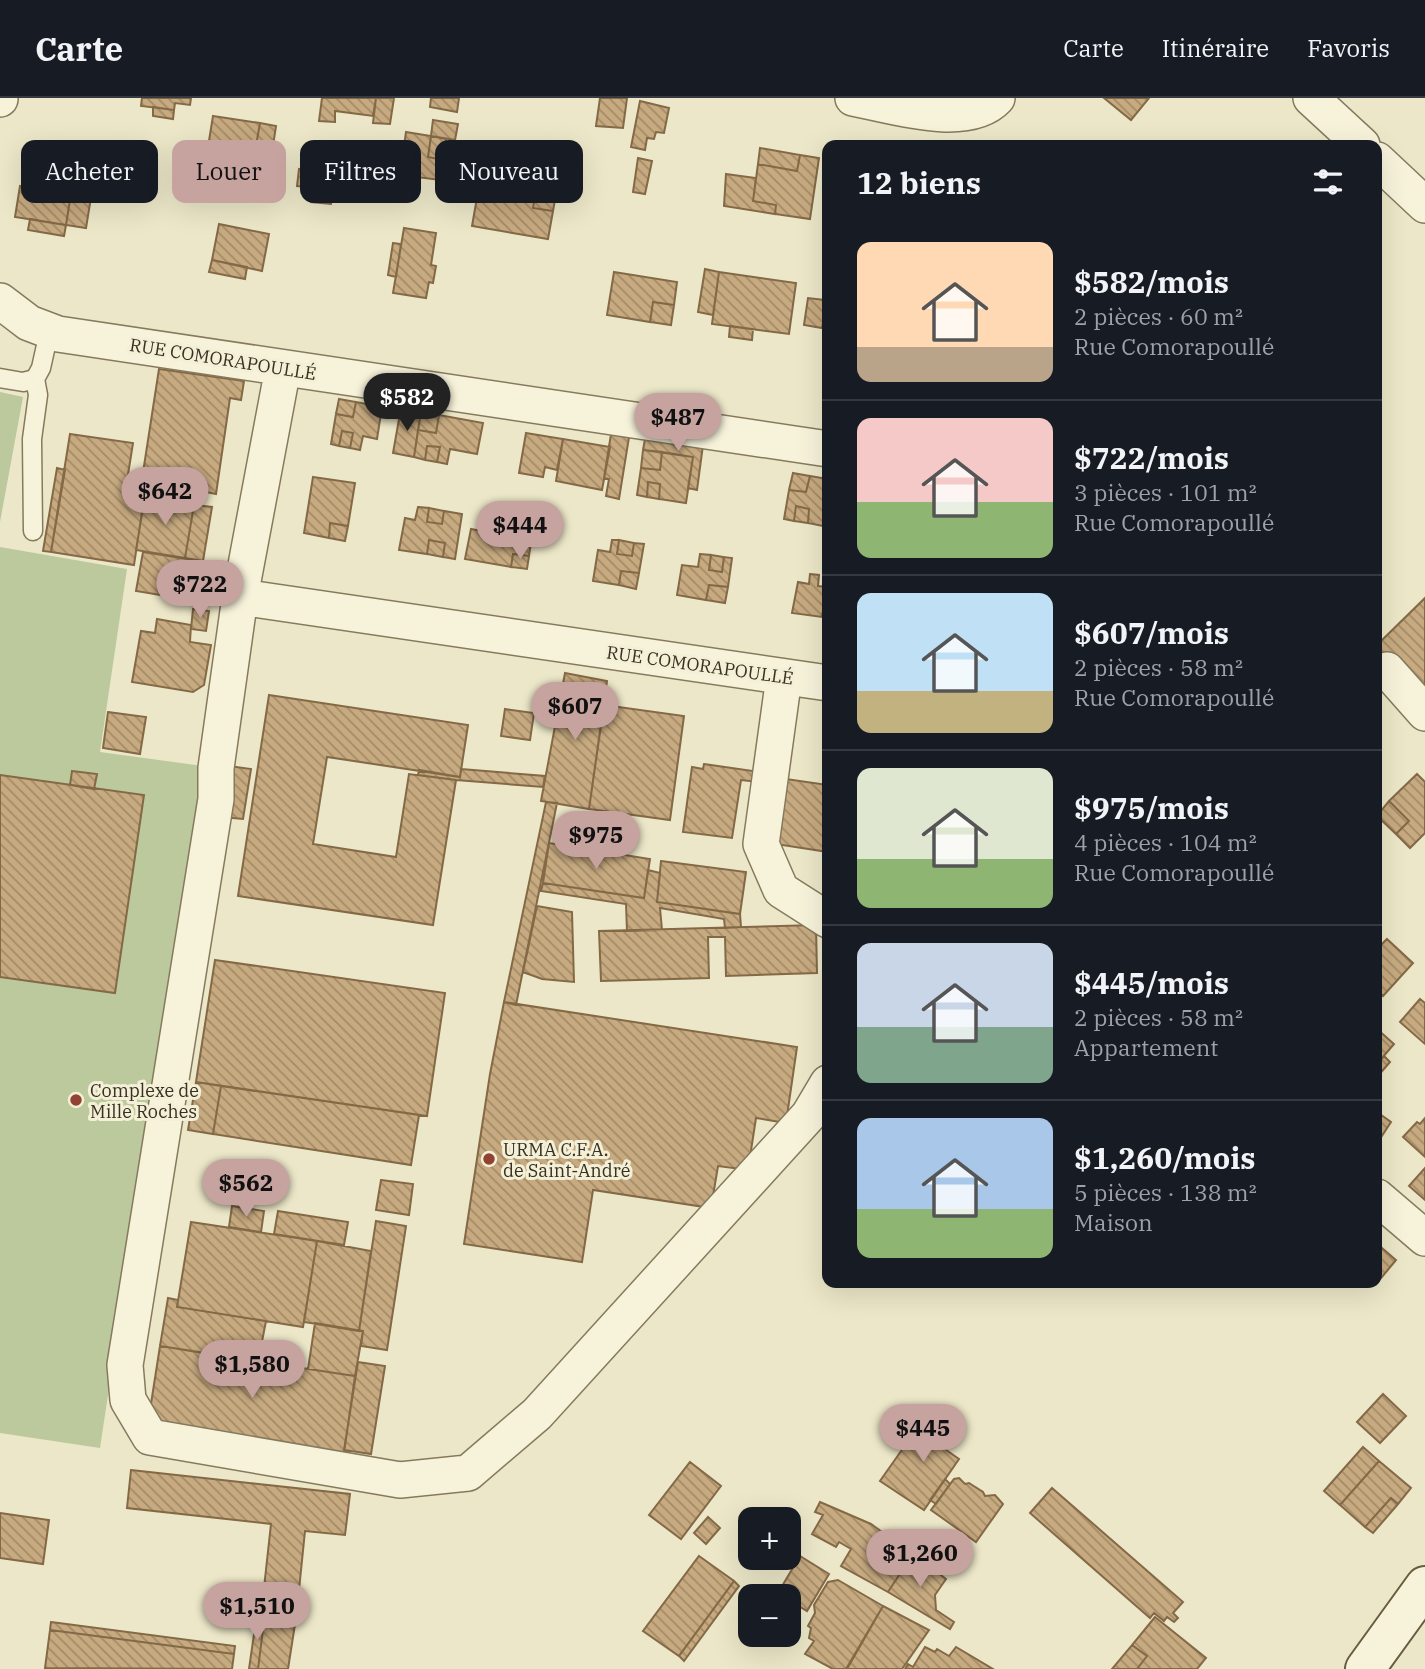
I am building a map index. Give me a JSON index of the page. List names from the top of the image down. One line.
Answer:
{"streets":{"street":["RUE COMORAPOULLÉ"]},"places":["Complexe de Mille Roches","URMA C.F.A. de Saint-André"],"page":{"header":"Carte","nav":["Carte","Itinéraire","Favoris"],"chip":["Acheter","Louer","Filtres","Nouveau"],"heading":"12 biens","list":[{"name":"$582/mois","note":"2 pièces · 60 m² · Rue Comorapoullé"},{"name":"$722/mois","note":"3 pièces · 101 m² · Rue Comorapoullé"},{"name":"$607/mois","note":"2 pièces · 58 m² · Rue Comorapoullé"},{"name":"$975/mois","note":"4 pièces · 104 m² · Rue Comorapoullé"},{"name":"$445/mois","note":"2 pièces · 58 m² · Appartement"},{"name":"$1,260/mois","note":"5 pièces · 138 m² · Maison"}],"price":["$582","$487","$642","$444","$722","$607","$975","$562","$1,580","$445","$1,260","$1,510"],"map_buttons":["+","−"]}}
